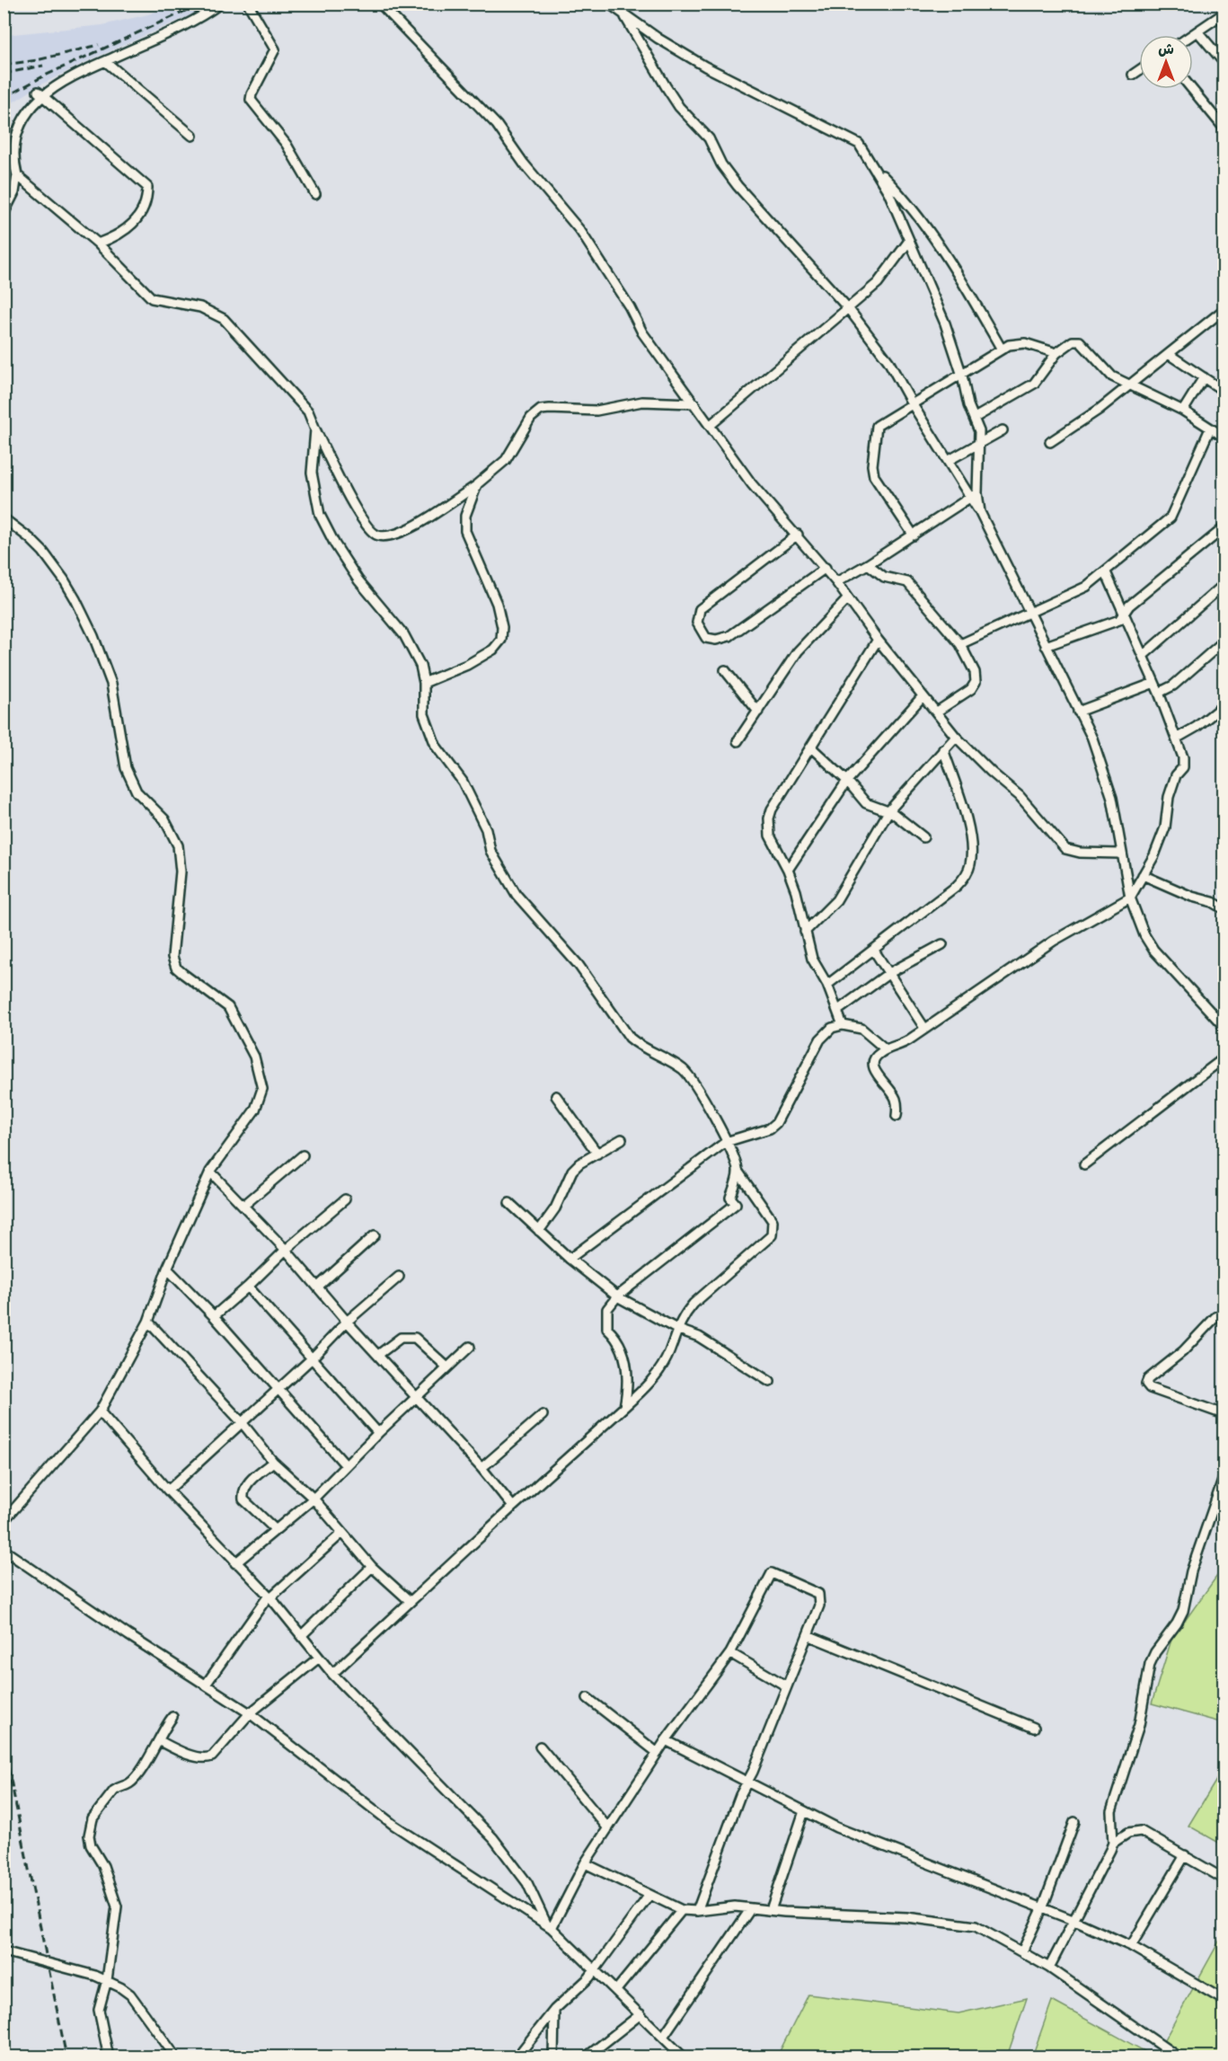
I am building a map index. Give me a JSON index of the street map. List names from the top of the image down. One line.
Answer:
{"north":"top"}
